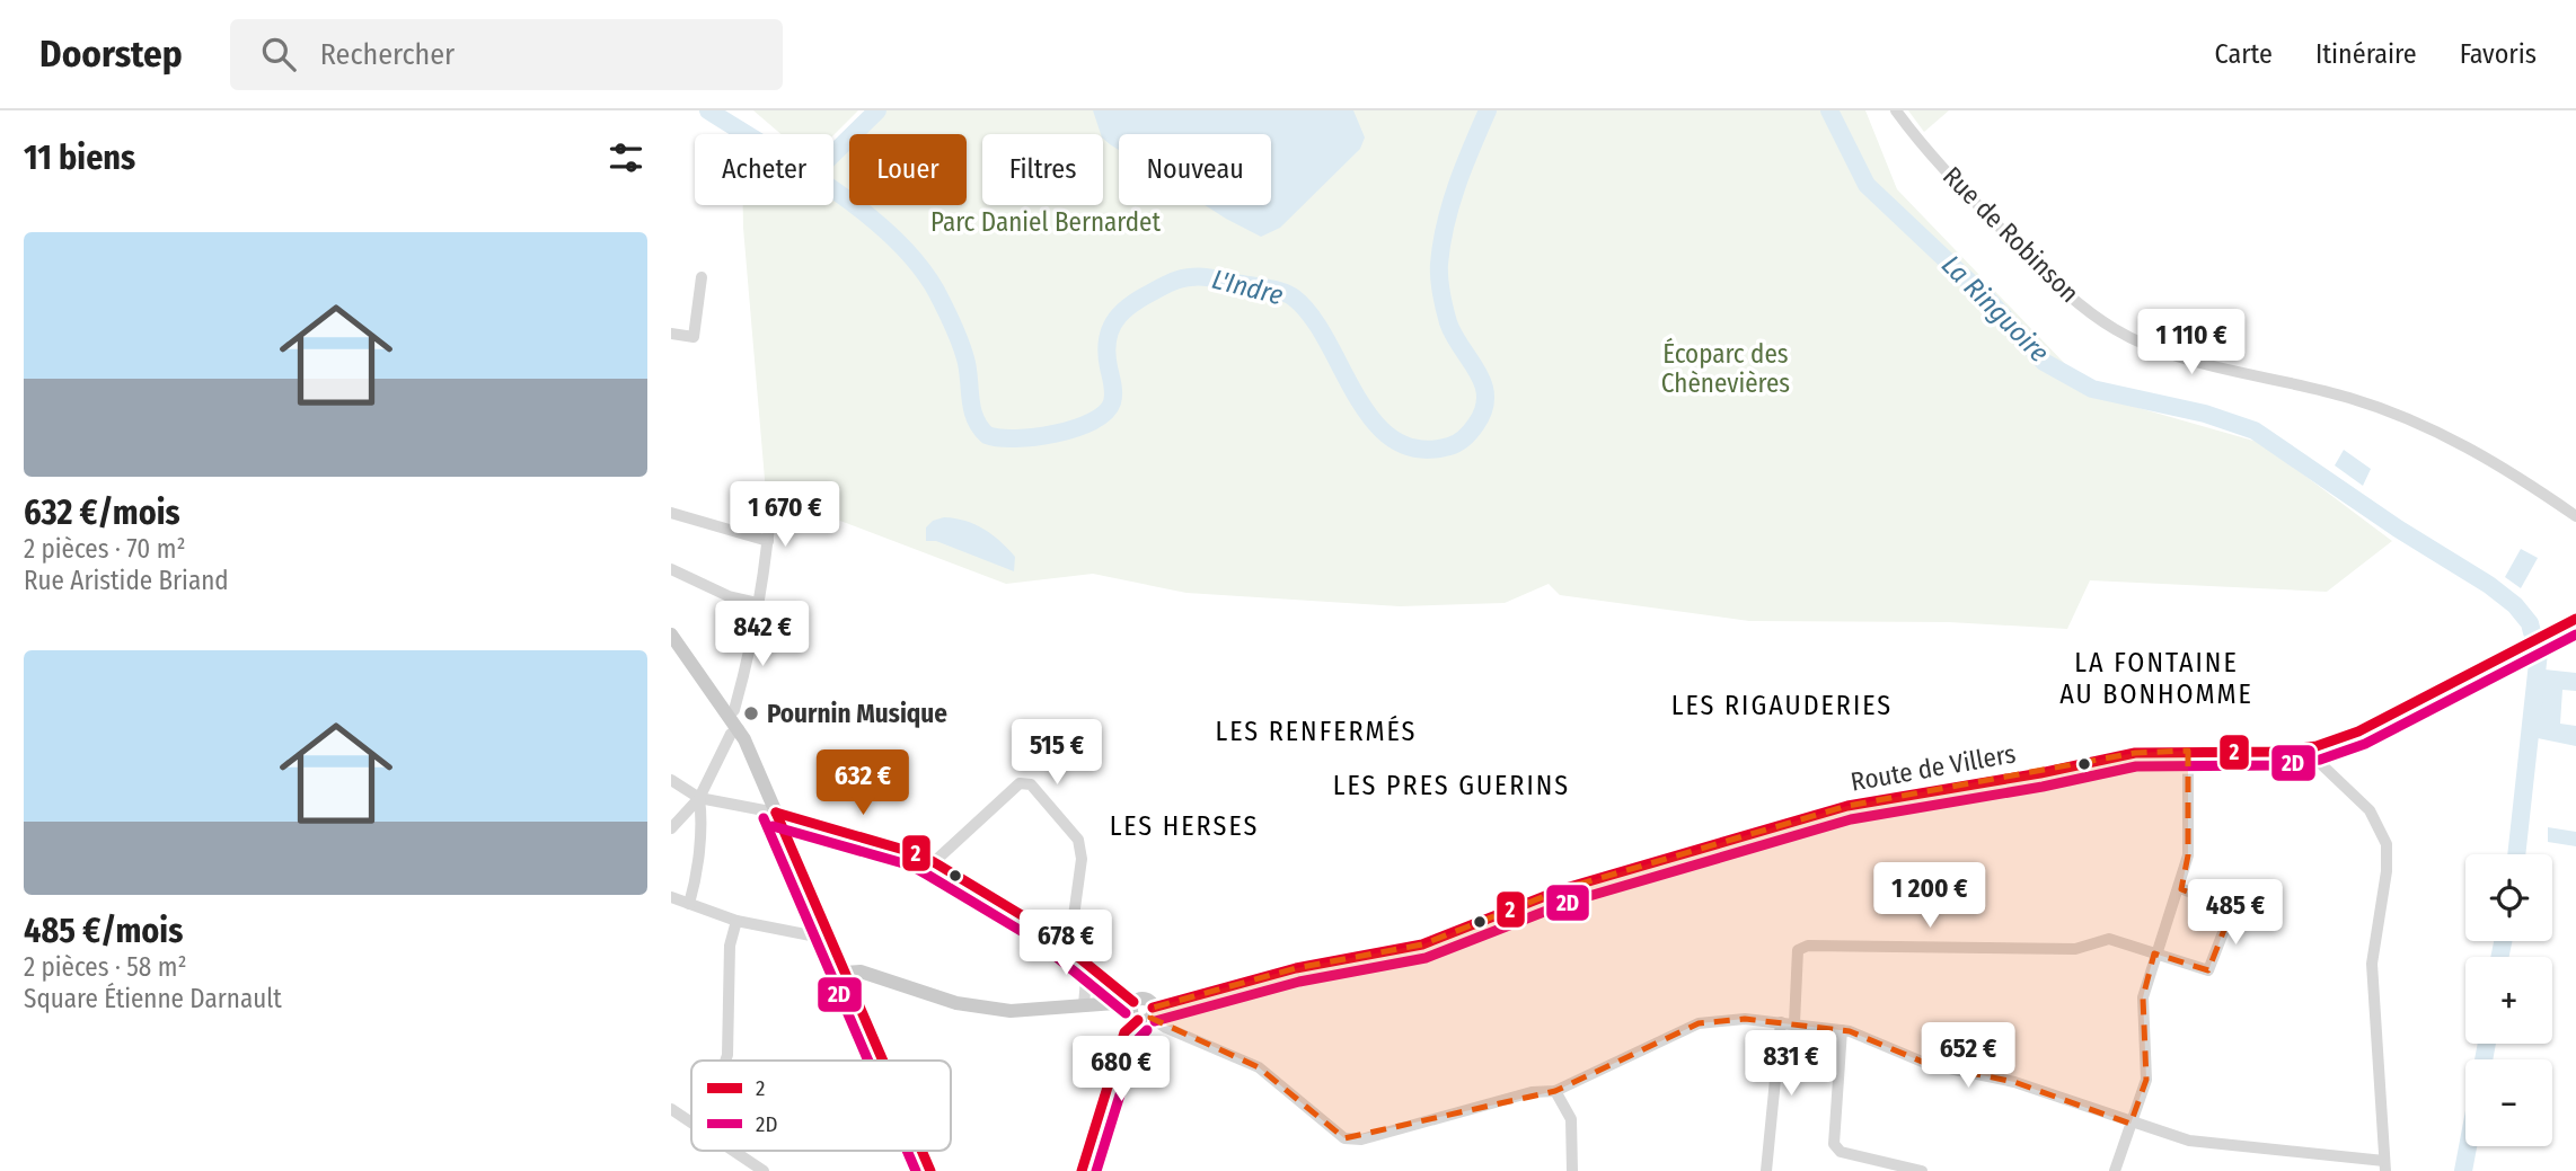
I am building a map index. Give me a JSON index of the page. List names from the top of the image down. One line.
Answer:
{"streets":{"main road":["Route de Villers"],"street":["Rue de Robinson"]},"districts":["LA FONTAINE AU BONHOMME","LES RIGAUDERIES","LES RENFERMÉS","LES PRES GUERINS","LES HERSES"],"water":["L'Indre","La Ringuoire"],"parks":["Parc Daniel Bernardet","Écoparc des Chènevières"],"places":["Pournin Musique"],"lines":["transit line 2","transit line 2D"],"legend":["2","2D"],"page":{"header":"Doorstep","search":"Rechercher","nav":["Carte","Itinéraire","Favoris"],"heading":"11 biens","chip":["Acheter","Louer","Filtres","Nouveau"],"list":[{"name":"632 €/mois","note":"2 pièces · 70 m² · Rue Aristide Briand"},{"name":"485 €/mois","note":"2 pièces · 58 m² · Square Étienne Darnault"}],"price":["1 110 €","1 670 €","842 €","515 €","632 €","1 200 €","485 €","678 €","652 €","831 €","680 €"],"map_buttons":["+","−"]}}
